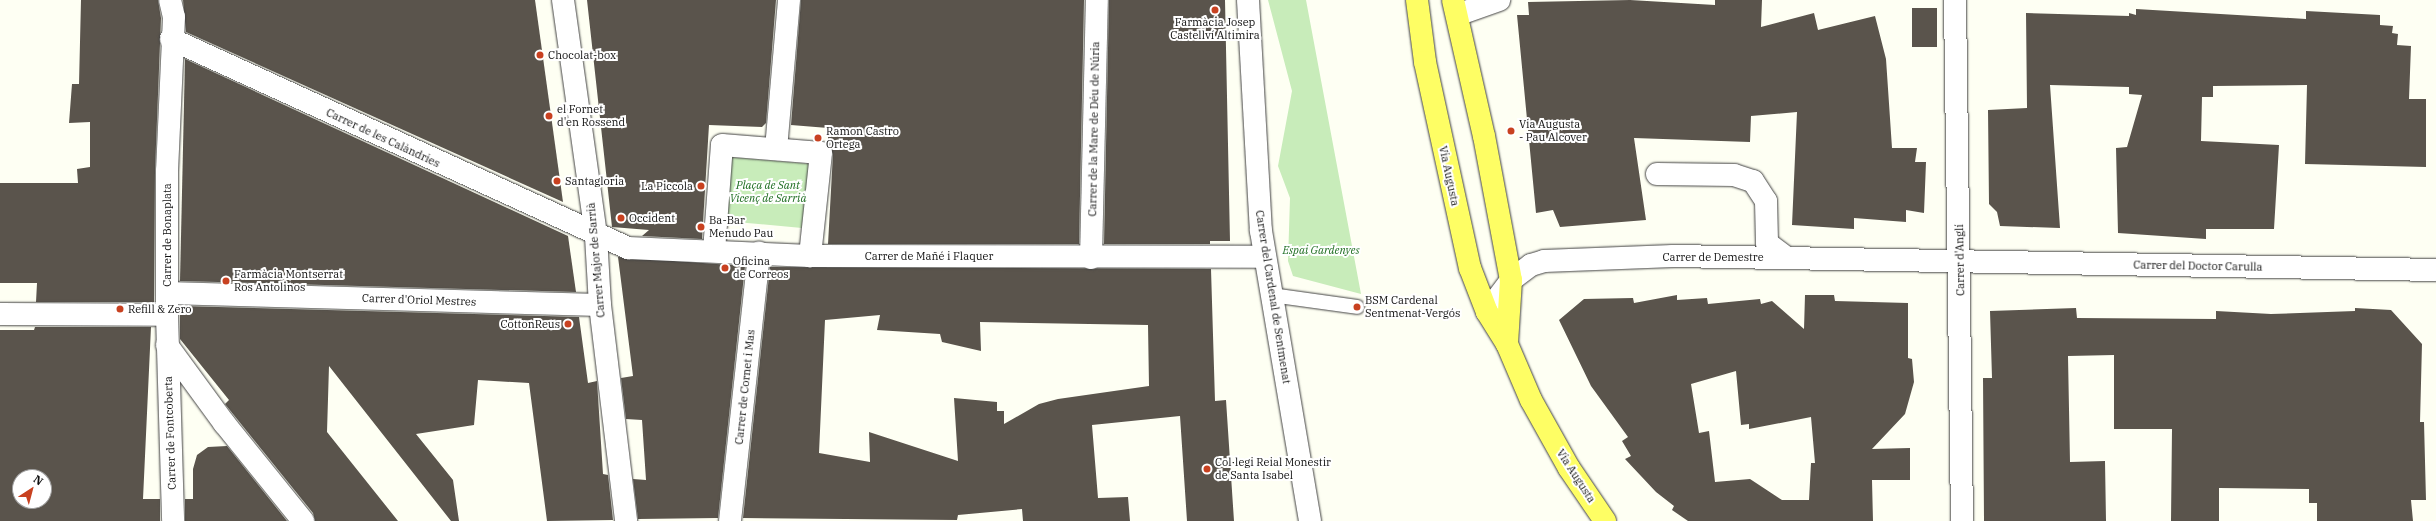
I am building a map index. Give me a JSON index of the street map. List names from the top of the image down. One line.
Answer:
{"streets":{"main road":["Via Augusta"],"street":["Carrer de la Mare de Déu de Núria","Carrer de les Calàndries","Carrer de Bonaplata","Carrer de Mañé i Flaquer","Carrer de Demestre","Carrer Major de Sarrià","Carrer d'Anglí","Carrer del Doctor Carulla","Carrer del Cardenal de Sentmenat","Carrer d'Oriol Mestres","Carrer de Cornet i Mas","Carrer de Fontcoberta"]},"crossings":[["Carrer de la Mare de Déu de Núria","Carrer de Mañé i Flaquer"],["Carrer de les Calàndries","Carrer de Bonaplata"],["Carrer de les Calàndries","Carrer de Mañé i Flaquer"],["Carrer de les Calàndries","Carrer Major de Sarrià"],["Via Augusta","Carrer de Demestre"],["Carrer de Bonaplata","Carrer d'Oriol Mestres"],["Carrer de Bonaplata","Carrer de Fontcoberta"],["Carrer de Mañé i Flaquer","Carrer Major de Sarrià"],["Carrer de Mañé i Flaquer","Carrer del Cardenal de Sentmenat"],["Carrer de Mañé i Flaquer","Carrer de Cornet i Mas"],["Carrer de Demestre","Carrer d'Anglí"],["Carrer de Demestre","Carrer del Doctor Carulla"],["Carrer Major de Sarrià","Carrer d'Oriol Mestres"],["Carrer d'Anglí","Carrer del Doctor Carulla"]],"parks":["Plaça de Sant Vicenç de Sarrià","Espai Gardenyes"],"places":["Farmàcia Josep Castellví Altimira","Chocolat-box","el Fornet d'en Rossend","Via Augusta - Pau Alcover","Ramon Castro Ortega","Santagloria","La Piccola","Occident","Ba-Bar Menudo Pau","Oficina de Correos","Farmàcia Montserrat Ros Antolinos","BSM Cardenal Sentmenat-Vergós","Refill & Zero","CottonReus","Col·legi Reial Monestir de Santa Isabel"],"north":"top right"}
